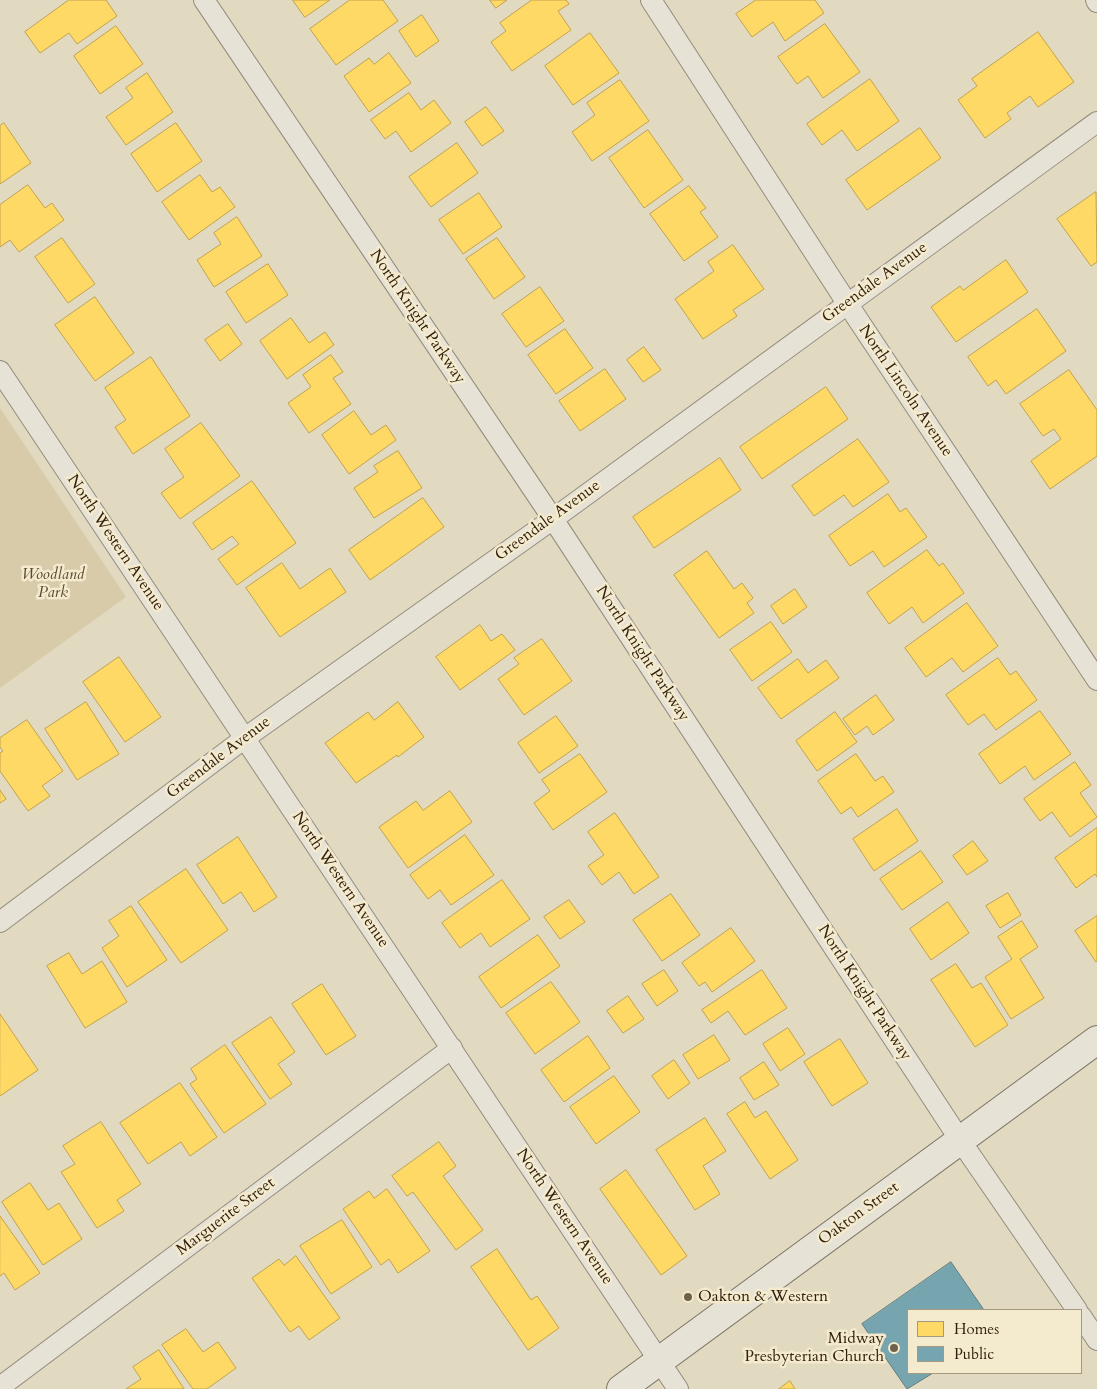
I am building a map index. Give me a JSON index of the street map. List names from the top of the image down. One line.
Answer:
{"streets":{"main road":["Oakton Street"],"street":["Greendale Avenue","North Knight Parkway","North Lincoln Avenue","North Western Avenue","Marguerite Street"]},"crossings":[["Greendale Avenue","North Knight Parkway"],["Greendale Avenue","North Lincoln Avenue"],["Greendale Avenue","North Western Avenue"],["North Knight Parkway","Oakton Street"],["North Western Avenue","Oakton Street"],["North Western Avenue","Marguerite Street"]],"parks":["Woodland Park"],"places":["Oakton & Western","Midway Presbyterian Church"],"legend":["Homes","Public"]}
